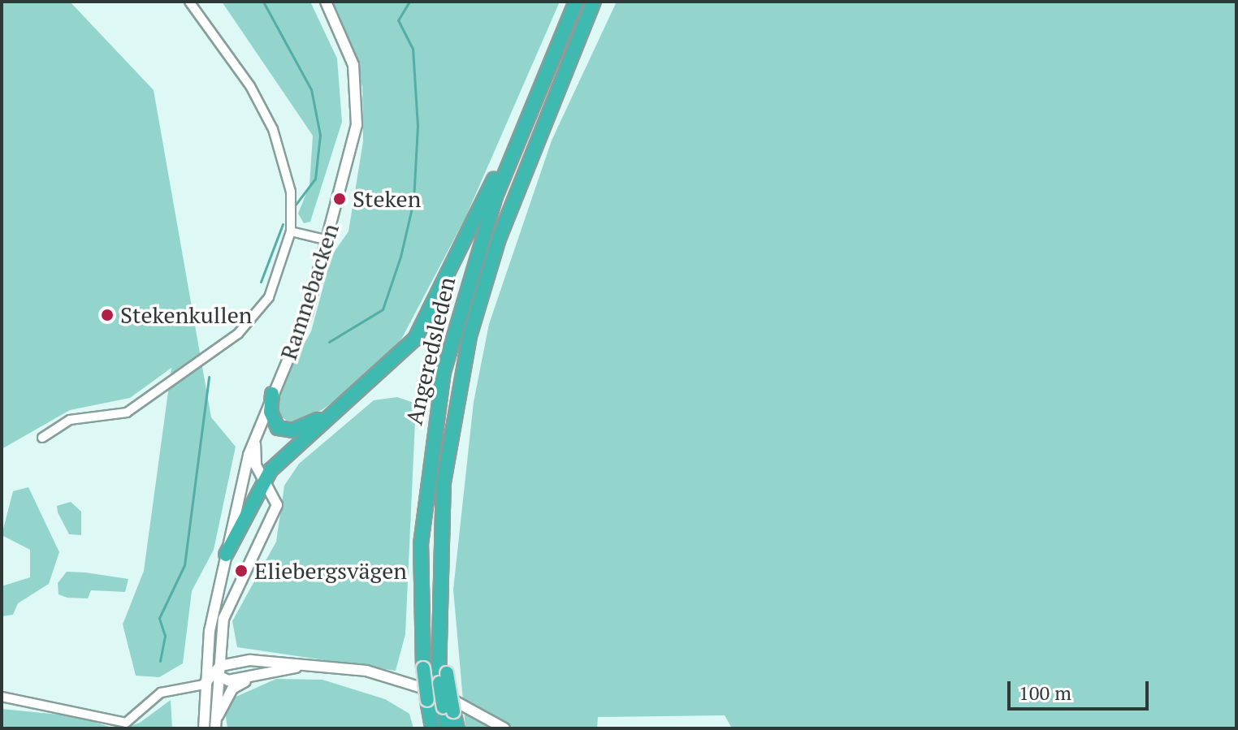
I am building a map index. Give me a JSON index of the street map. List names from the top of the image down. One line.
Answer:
{"streets":{"highway":["Angeredsleden"],"street":["Ramnebacken"]},"places":["Steken","Stekenkullen","Eliebergsvägen"],"scale_bar":"100 m"}
